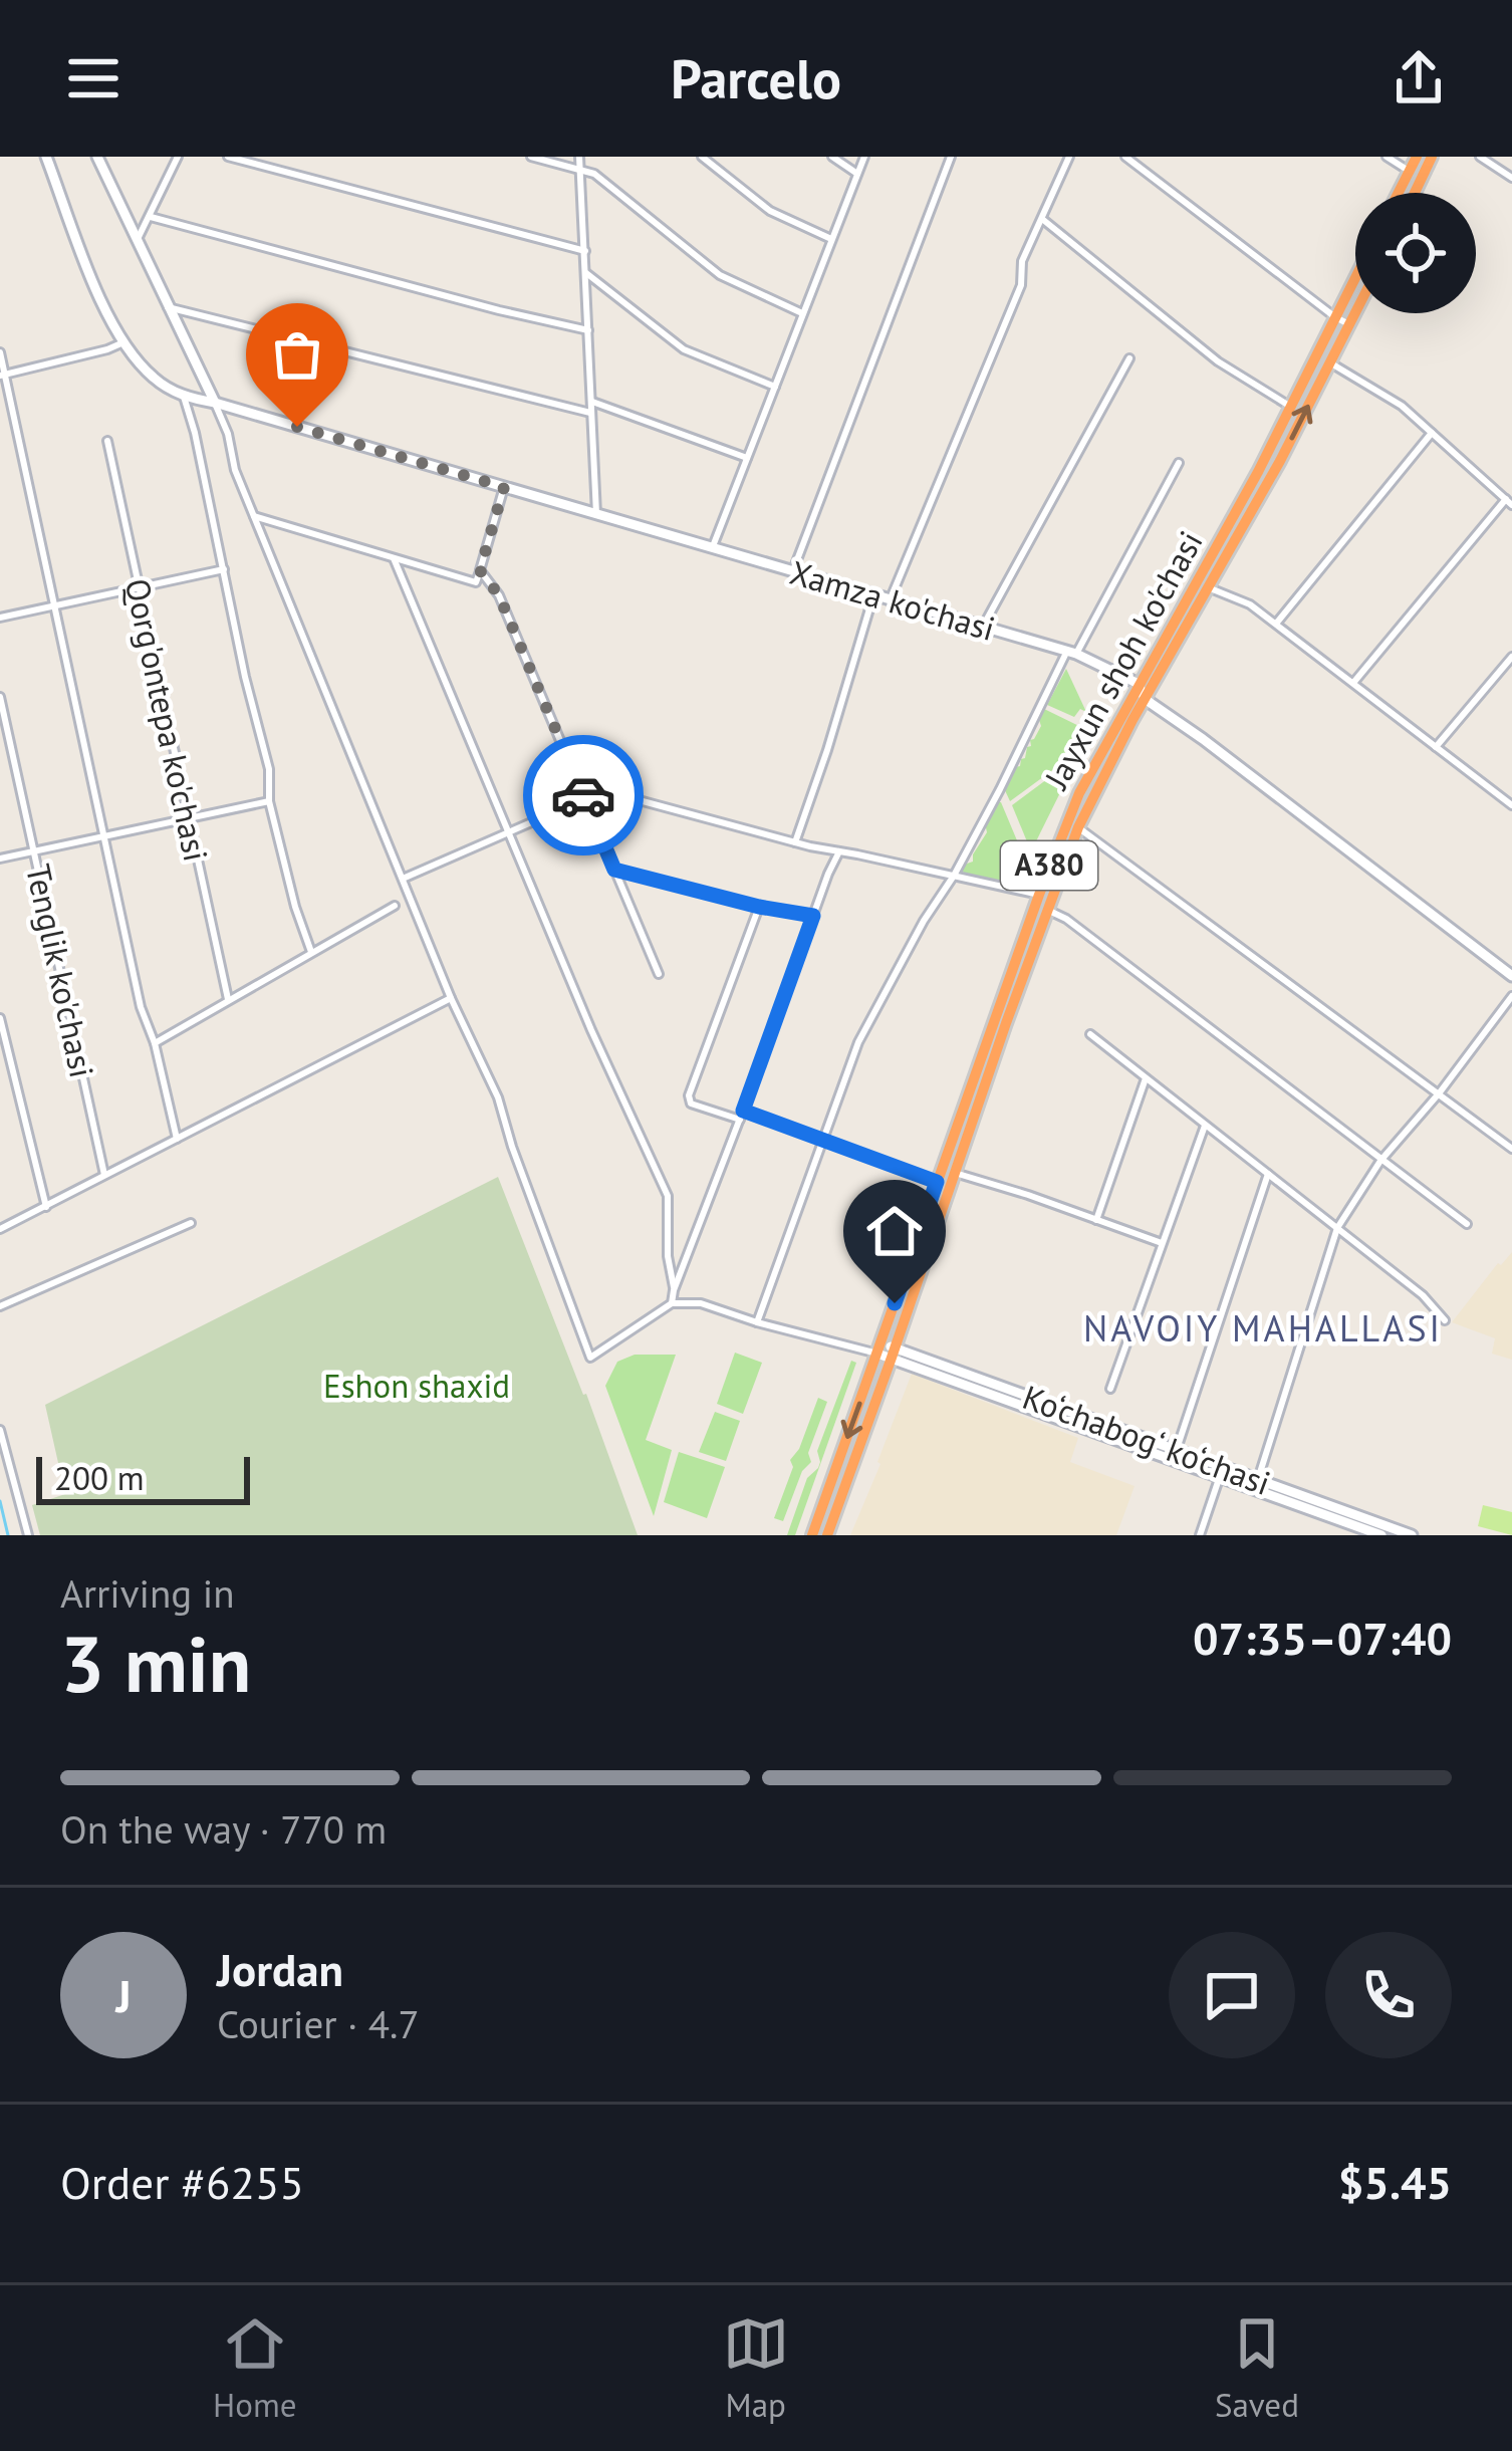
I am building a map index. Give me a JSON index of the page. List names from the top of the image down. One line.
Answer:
{"streets":{"highway":["Jayxun shoh ko'chasi","A380"],"street":["Xamza ko'chasi","Qorg'ontepa ko'chasi","Tenglik ko'chasi","Ko‘chabog‘ ko‘chasi"]},"crossings":[["Xamza ko'chasi","Jayxun shoh ko'chasi"],["Jayxun shoh ko'chasi","Ko‘chabog‘ ko‘chasi"]],"districts":["NAVOIY MAHALLASI"],"parks":["Eshon shaxid"],"scale_bar":"200 m","page":{"header":"Parcelo","scale":"200 m","heading":["3 min","Arriving in","07:35–07:40"],"panel":["Jordan","Courier · 4.7","Order #6255","$5.45"],"bar":"On the way · 770 m","round":"J","tabs":["Home","Map","Saved"]}}
